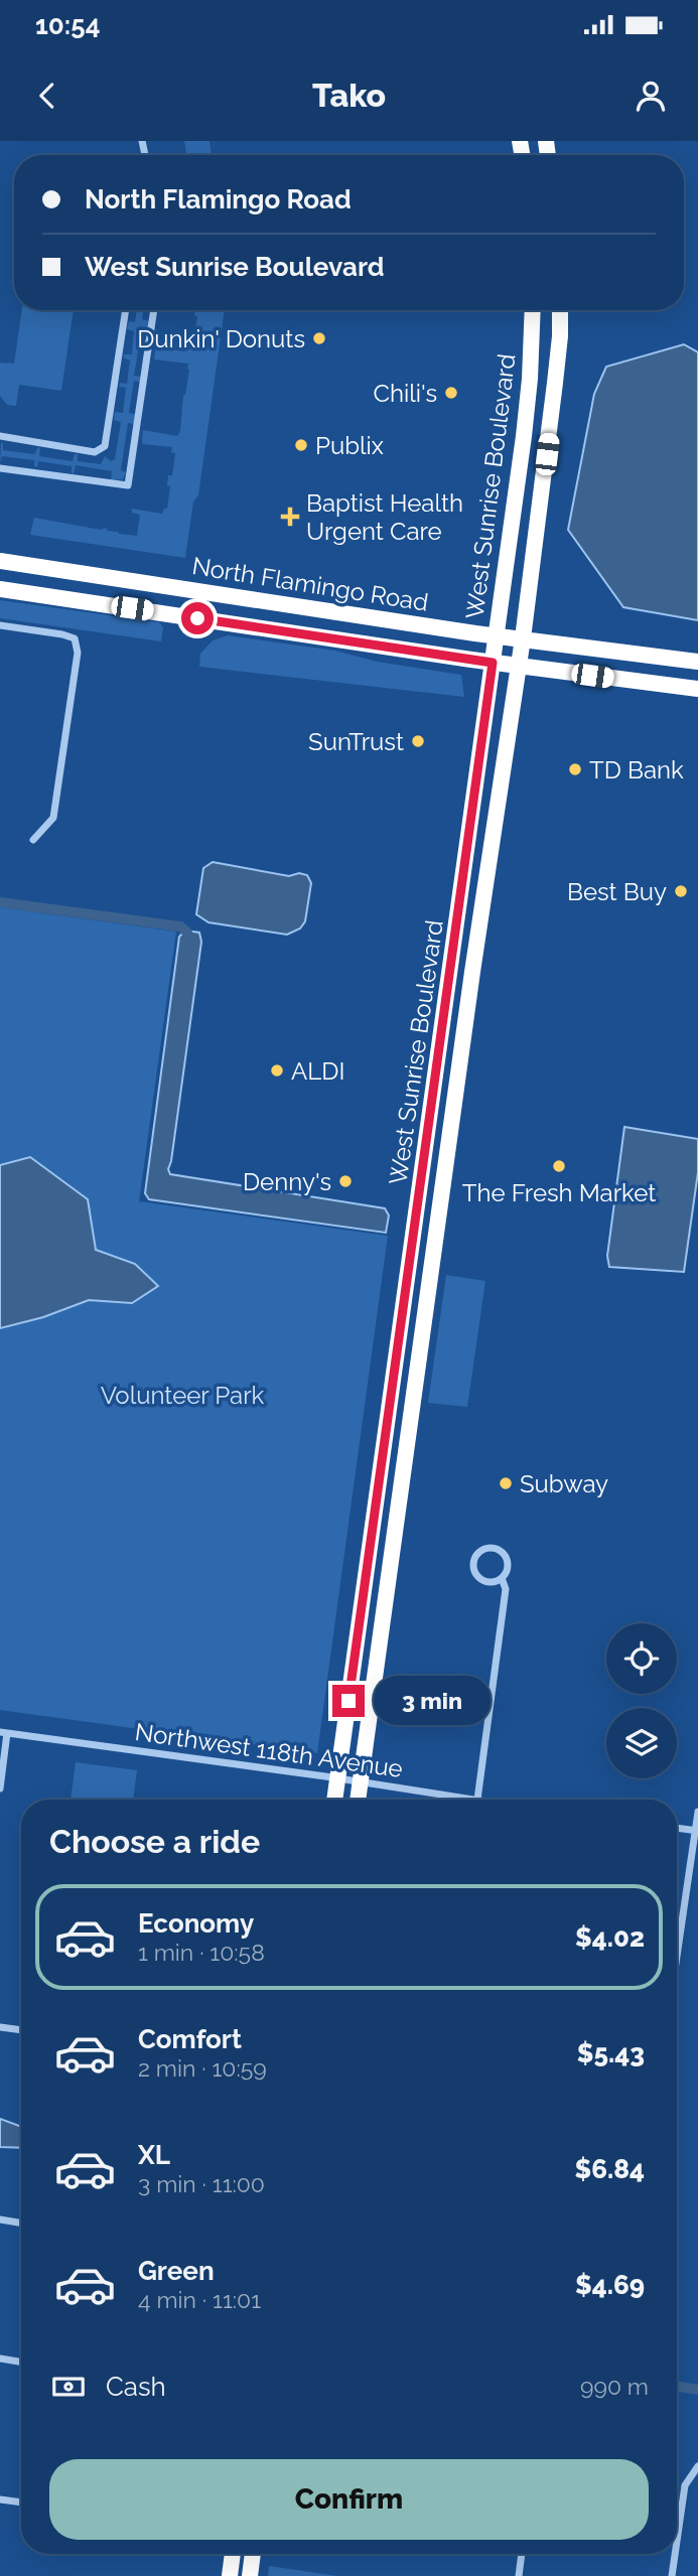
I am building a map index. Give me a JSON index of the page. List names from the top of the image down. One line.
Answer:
{"streets":{"highway":["West Sunrise Boulevard","North Flamingo Road"],"street":["Northwest 118th Avenue"]},"crossings":[["West Sunrise Boulevard","North Flamingo Road"],["West Sunrise Boulevard","Northwest 118th Avenue"]],"parks":["Volunteer Park"],"places":{"other":["Dunkin' Donuts","Chili's","Publix","SunTrust","TD Bank","Best Buy","ALDI","The Fresh Market","Denny's","Subway"],"health":["Baptist Health Urgent Care"]},"page":{"status":"10:54","header":"Tako","banner":["North Flamingo Road","West Sunrise Boulevard"],"bubble":"3 min","heading":"Choose a ride","list":[{"name":"Economy","note":"1 min · 10:58","value":"$4.02"},{"name":"Comfort","note":"2 min · 10:59","value":"$5.43"},{"name":"XL","note":"3 min · 11:00","value":"$6.84"},{"name":"Green","note":"4 min · 11:01","value":"$4.69"}],"pay":["Cash","990 m"],"buttons":"Confirm"}}
